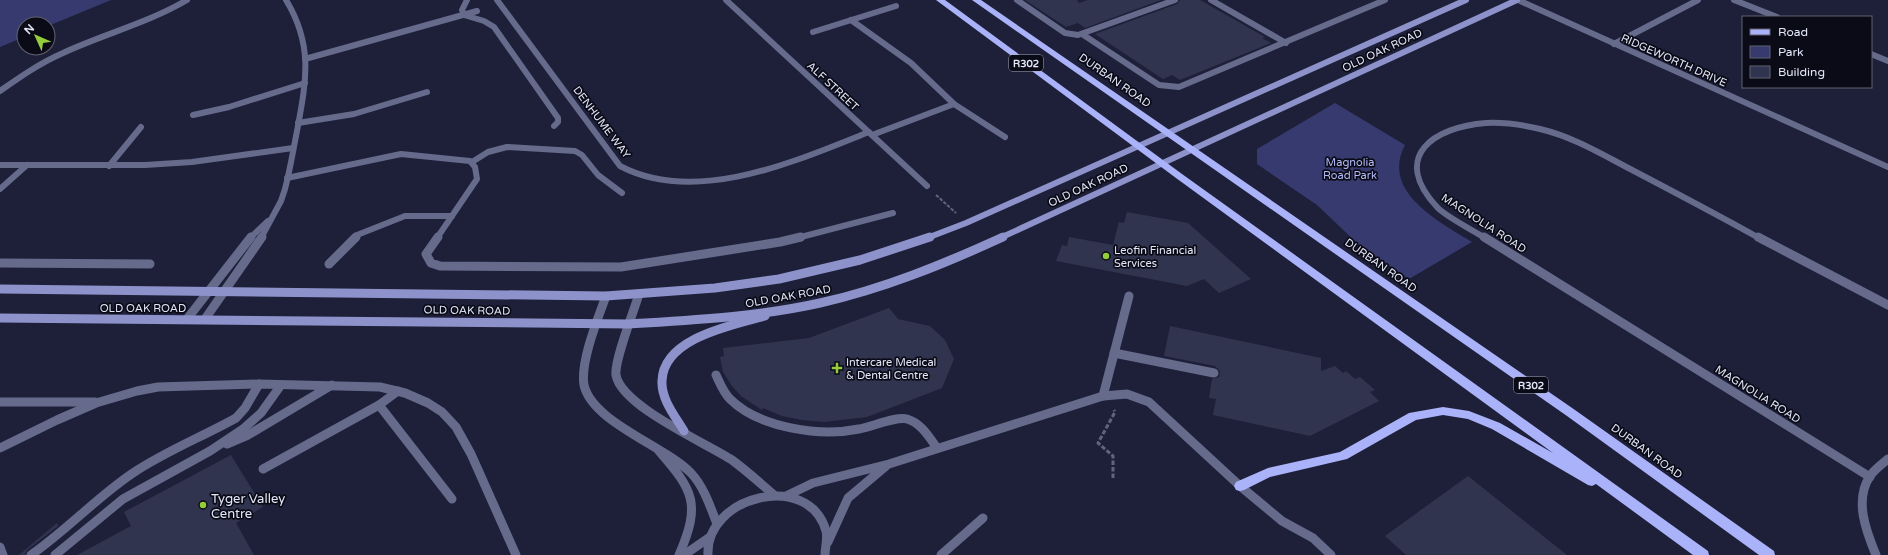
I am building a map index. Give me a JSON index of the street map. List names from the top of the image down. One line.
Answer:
{"streets":{"main road":["OLD OAK ROAD","R302","DURBAN ROAD"],"street":["RIDGEWORTH DRIVE","ALF STREET","DENHUME WAY","MAGNOLIA ROAD"]},"crossings":[["OLD OAK ROAD","RIDGEWORTH DRIVE"],["OLD OAK ROAD","R302"],["OLD OAK ROAD","DURBAN ROAD"],["ALF STREET","DENHUME WAY"]],"parks":["Magnolia Road Park"],"places":{"other":["Leofin Financial Services","Tyger Valley Centre"],"health":["Intercare Medical & Dental Centre"]},"legend":["Road","Park","Building"],"north":"top left"}
